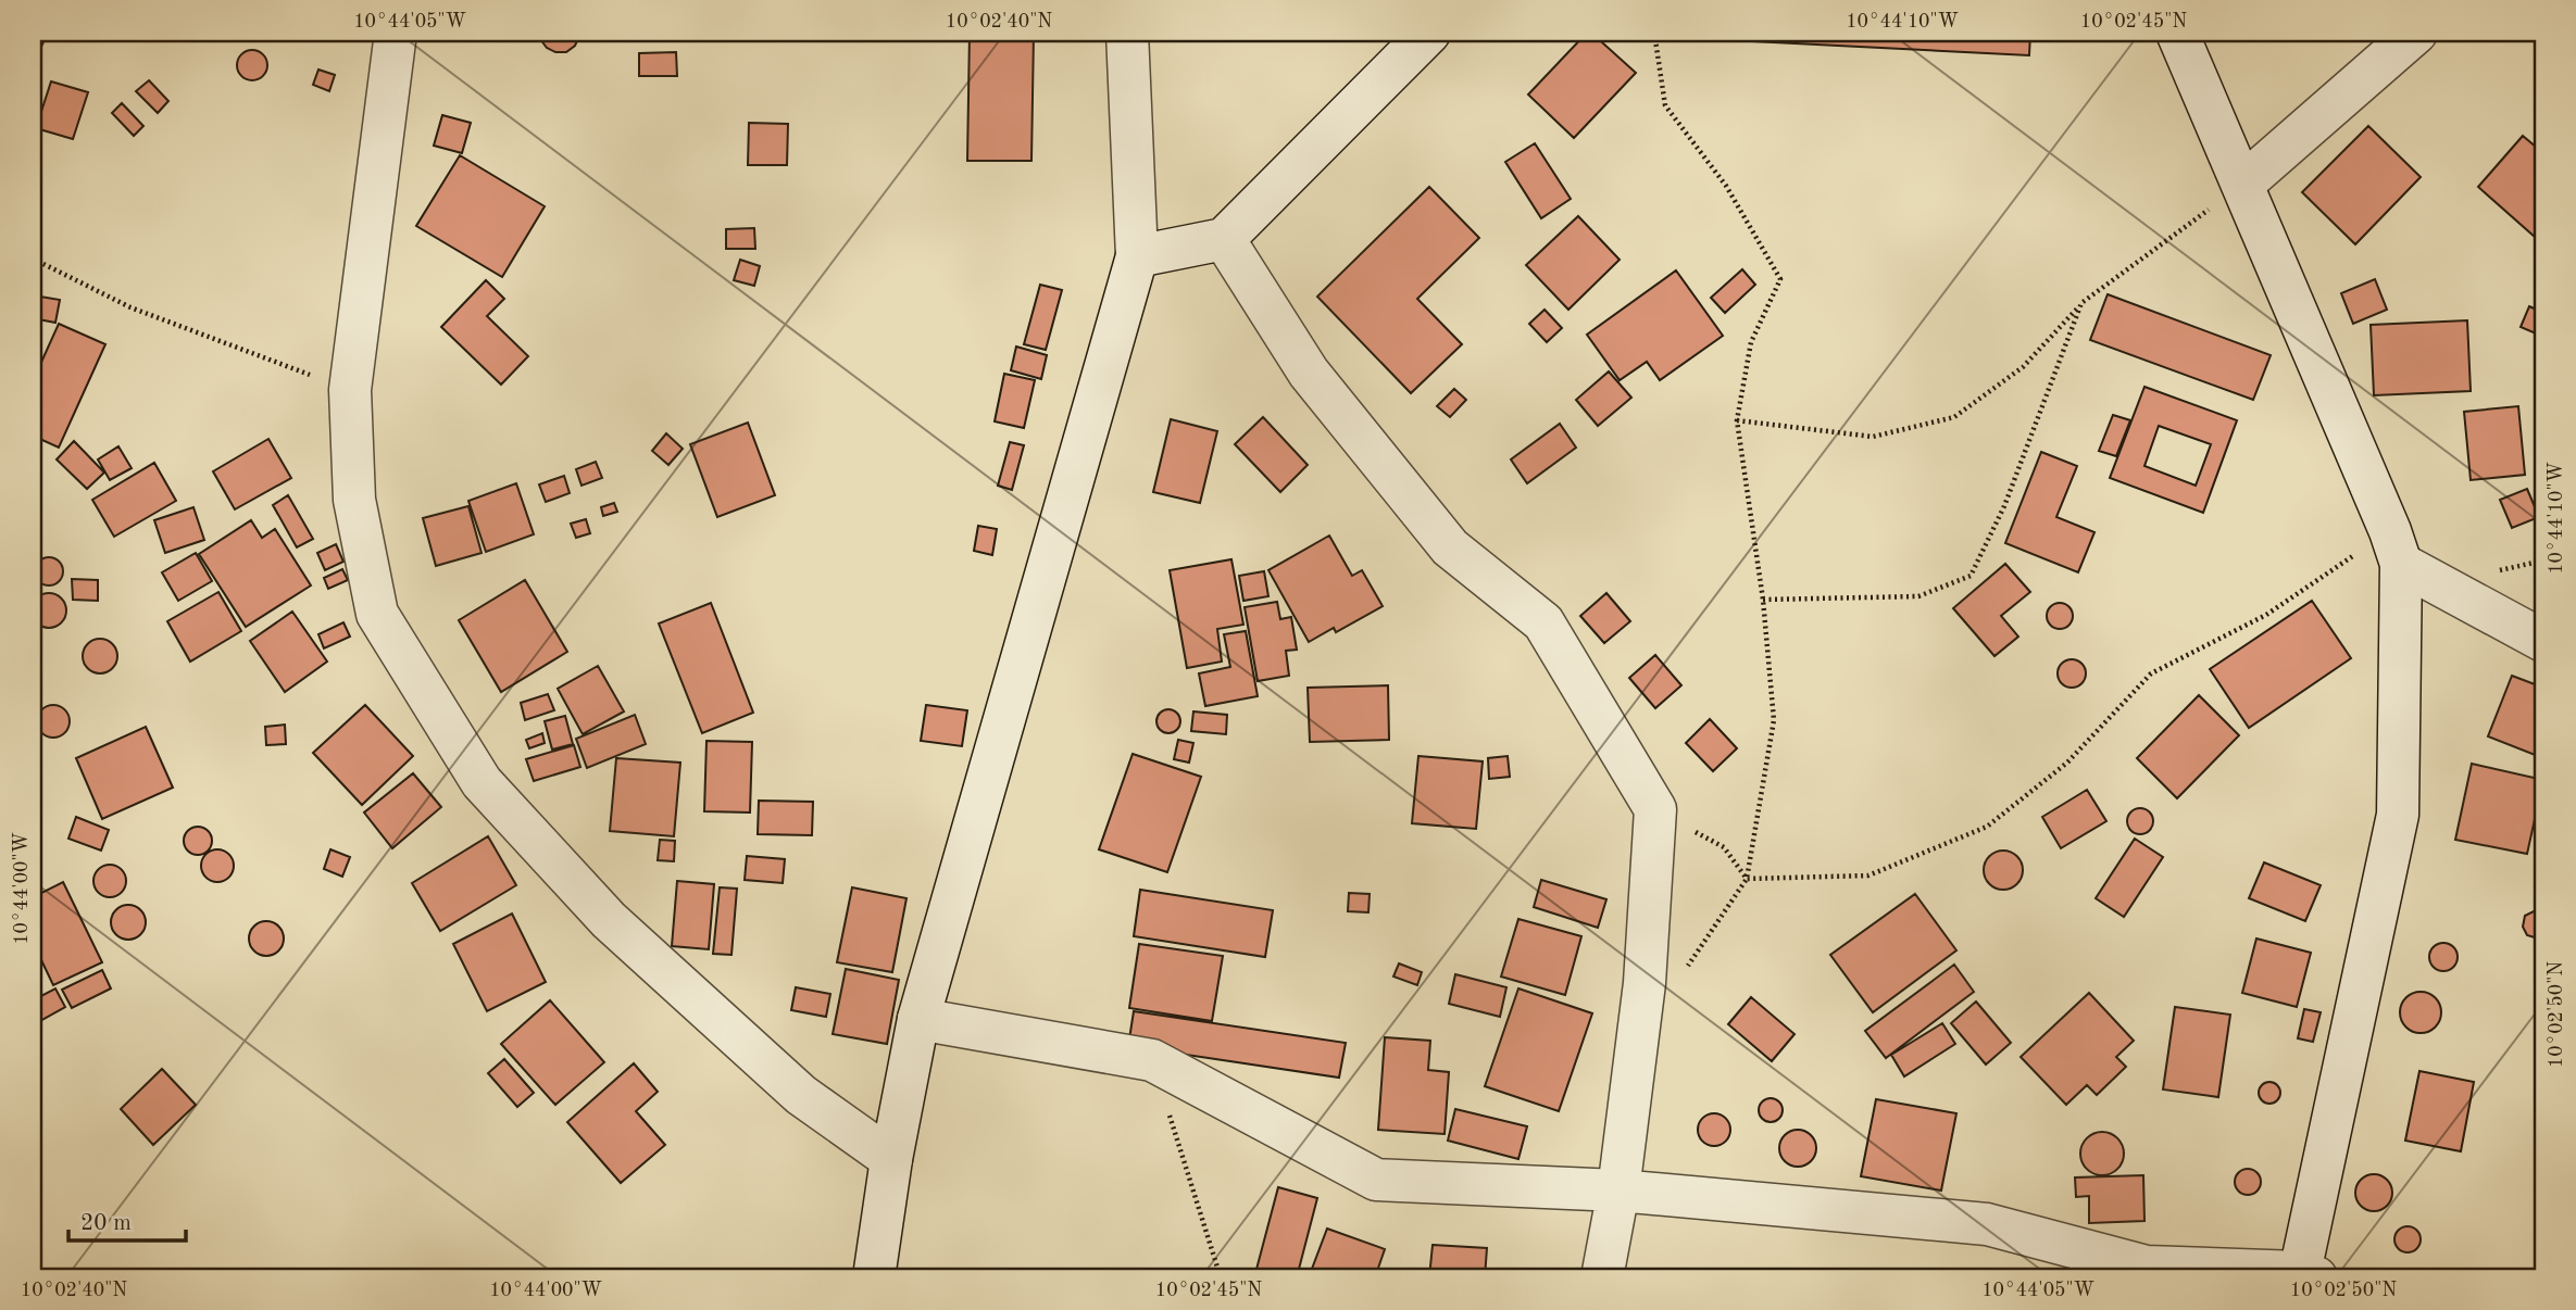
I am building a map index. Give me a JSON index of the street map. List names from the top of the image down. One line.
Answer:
{"scale_bar":"20 m","coordinates":["10°44'05\"W","10°02'40\"N","10°44'10\"W","10°02'45\"N","10°44'00\"W","10°02'50\"N"]}
